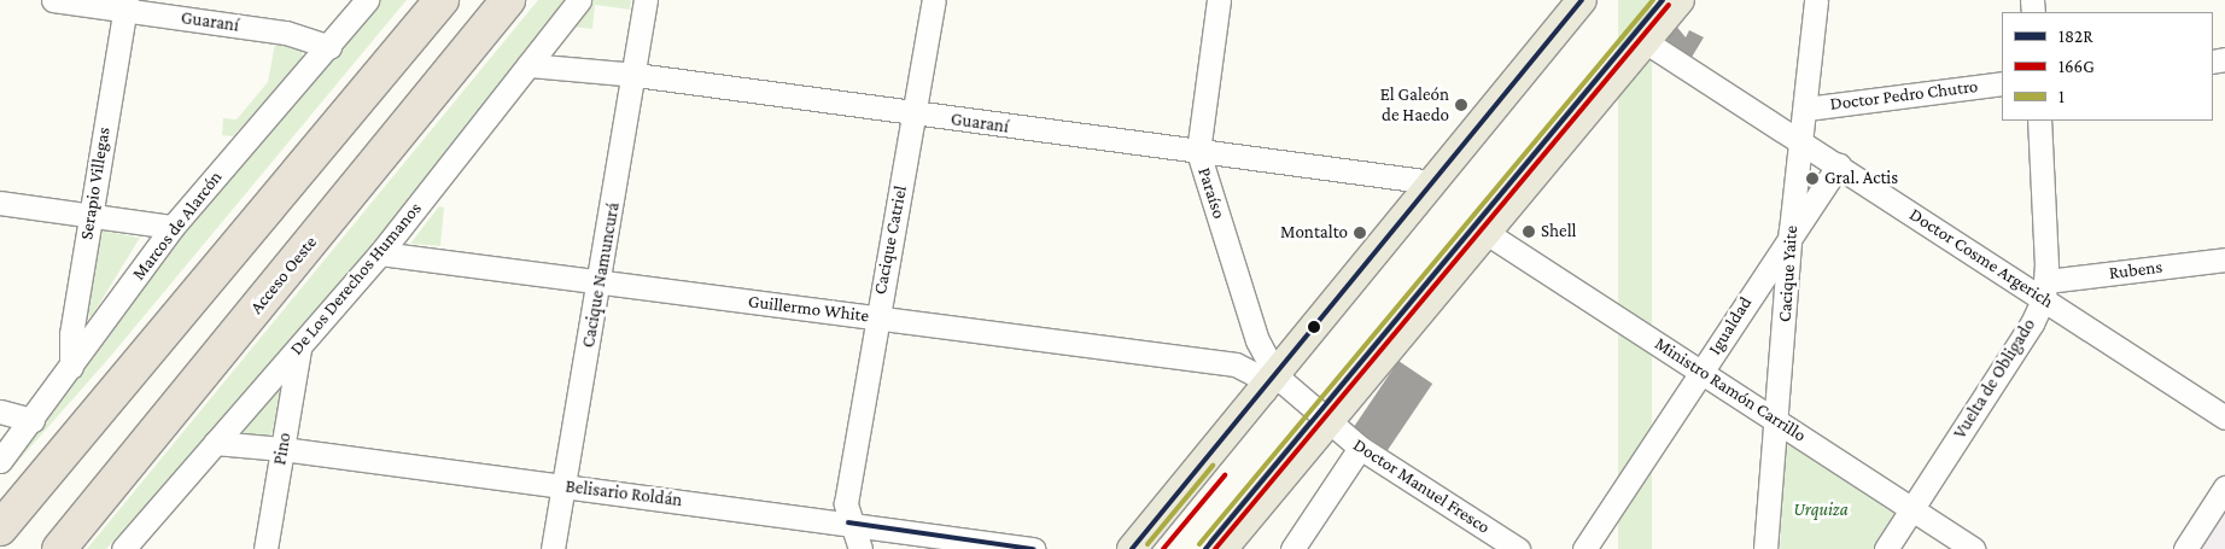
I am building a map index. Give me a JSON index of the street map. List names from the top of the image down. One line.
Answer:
{"streets":{"highway":["Acceso Oeste"],"street":["Guaraní","Doctor Pedro Chutro","Serapio Villegas","Paraíso","Marcos de Alarcón","Cacique Catriel","Doctor Cosme Argerich","Rubens","Cacique Yaite","Cacique Namuncurá","De Los Derechos Humanos","Guillermo White","Igualdad","Vuelta de Obligado","Ministro Ramón Carrillo","Pino","Doctor Manuel Fresco","Belisario Roldán"]},"crossings":[["Guaraní","Serapio Villegas"],["Guaraní","Paraíso"],["Guaraní","Marcos de Alarcón"],["Guaraní","Cacique Catriel"],["Guaraní","Cacique Namuncurá"],["Guaraní","De Los Derechos Humanos"],["Doctor Pedro Chutro","Cacique Yaite"],["Serapio Villegas","Marcos de Alarcón"],["Paraíso","Guillermo White"],["Paraíso","Doctor Manuel Fresco"],["Cacique Catriel","Guillermo White"],["Cacique Catriel","Belisario Roldán"],["Doctor Cosme Argerich","Rubens"],["Doctor Cosme Argerich","Cacique Yaite"],["Doctor Cosme Argerich","Igualdad"],["Doctor Cosme Argerich","Vuelta de Obligado"],["Rubens","Vuelta de Obligado"],["Cacique Yaite","Igualdad"],["Cacique Yaite","Ministro Ramón Carrillo"],["Cacique Namuncurá","Guillermo White"],["Cacique Namuncurá","Belisario Roldán"],["De Los Derechos Humanos","Guillermo White"],["De Los Derechos Humanos","Pino"],["De Los Derechos Humanos","Belisario Roldán"],["Guillermo White","Doctor Manuel Fresco"],["Igualdad","Ministro Ramón Carrillo"],["Vuelta de Obligado","Ministro Ramón Carrillo"],["Pino","Belisario Roldán"]],"parks":["Urquiza"],"places":["El Galeón de Haedo","Gral. Actis","Shell","Montalto"],"lines":["transit line 182R","transit line 1","transit line 166G"],"legend":["182R","166G","1"]}
